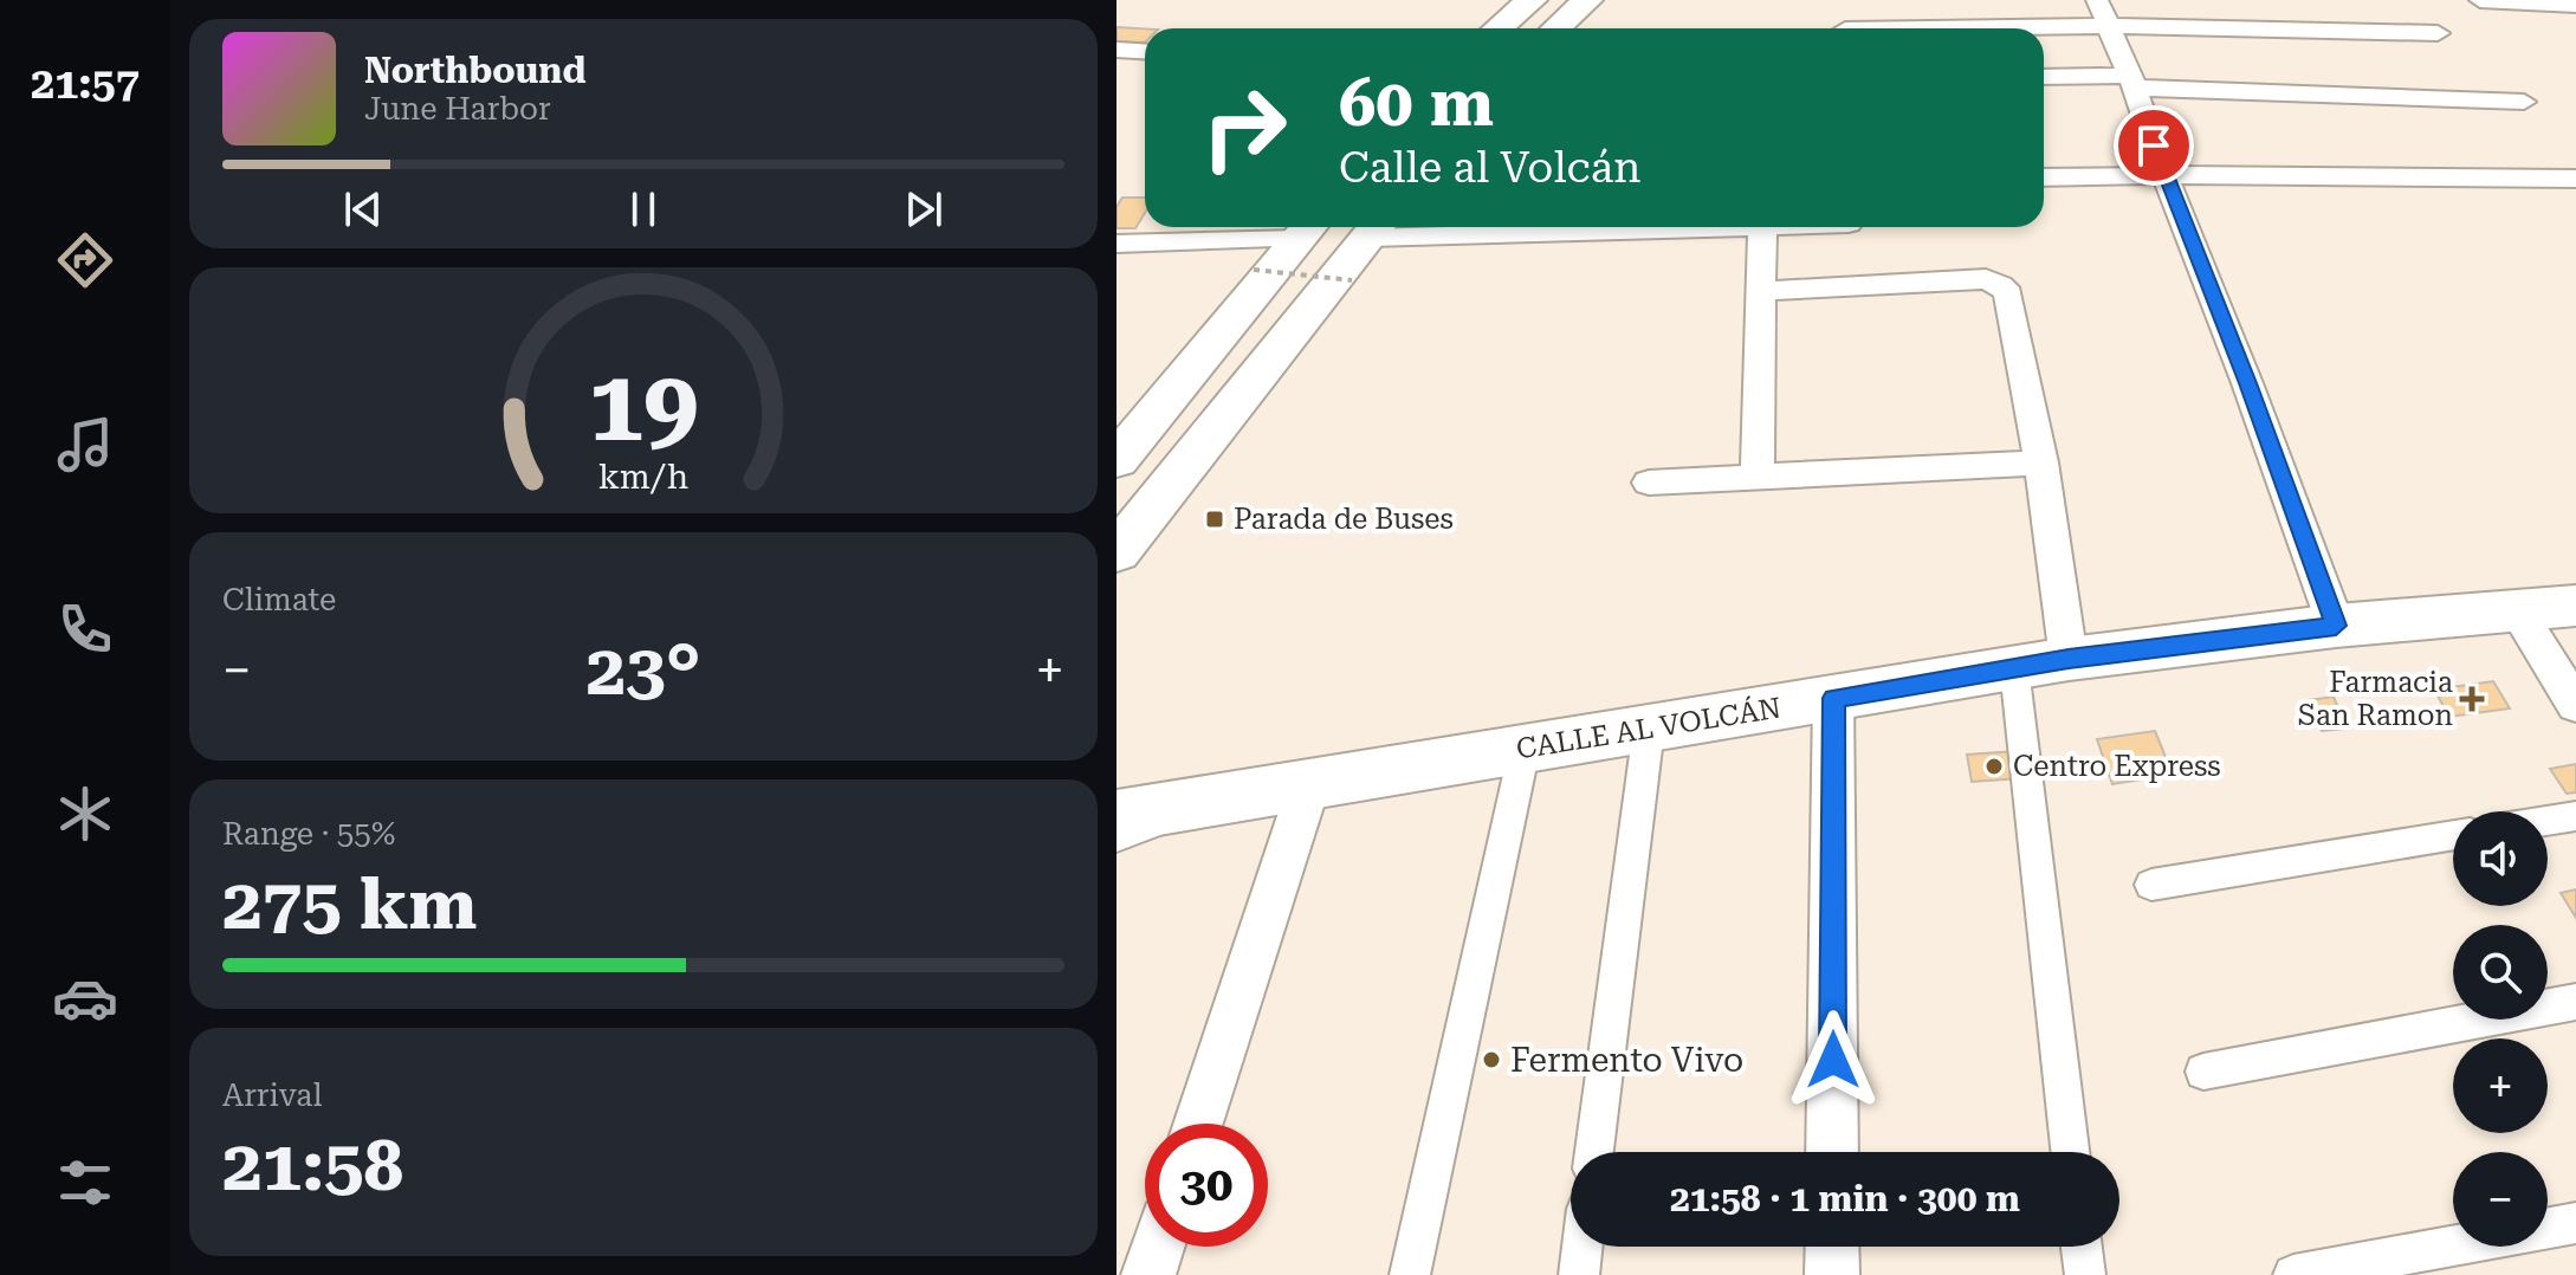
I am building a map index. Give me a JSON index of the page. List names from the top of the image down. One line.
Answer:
{"streets":{"main road":["CALLE AL VOLCÁN"]},"places":{"transit":["Parada de Buses"],"health":["Farmacia San Ramon"],"other":["Centro Express","Fermento Vivo"]},"page":{"tabs":"21:57","turn":["60 m","Calle al Volcán"],"song":["Northbound","June Harbor"],"tile":["Climate",["Range · 55%","275 km"],["Arrival","21:58"]],"heat":["−","23°","+"],"map_buttons":["+","−"],"limit":"30","trip":"21:58 · 1 min · 300 m","gauge":["19","km/h"]}}
